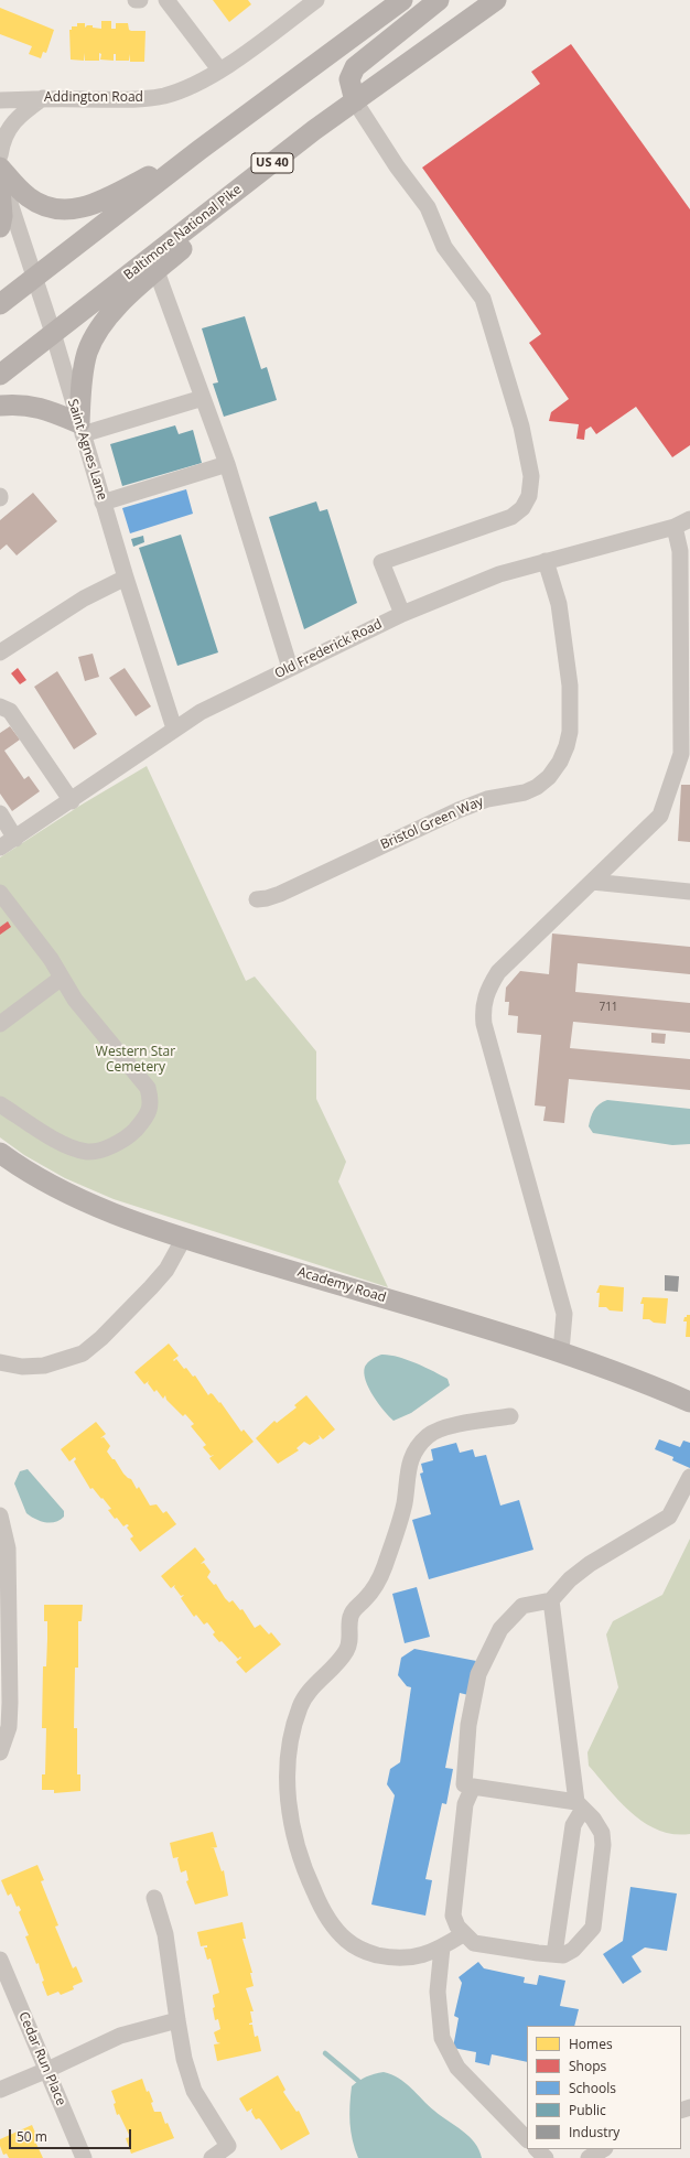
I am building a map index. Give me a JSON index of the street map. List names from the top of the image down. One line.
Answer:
{"streets":{"main road":["US 40","Baltimore National Pike","Academy Road"],"street":["Addington Road","Saint Agnes Lane","Old Frederick Road","Bristol Green Way","Cedar Run Place"]},"crossings":[["Baltimore National Pike","Saint Agnes Lane"],["Saint Agnes Lane","Old Frederick Road"],["Old Frederick Road","Bristol Green Way"]],"parks":["Western Star Cemetery"],"house_numbers":["711"],"legend":["Homes","Shops","Schools","Public","Industry"],"scale_bar":"50 m"}
